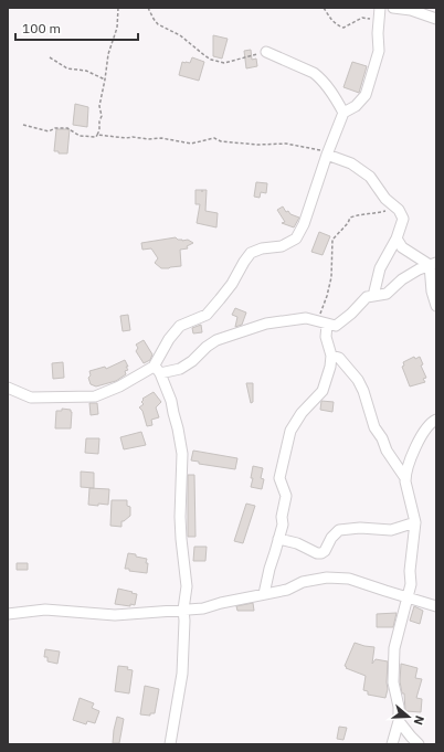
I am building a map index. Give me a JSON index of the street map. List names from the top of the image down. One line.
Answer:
{"scale_bar":"100 m","north":"right"}
